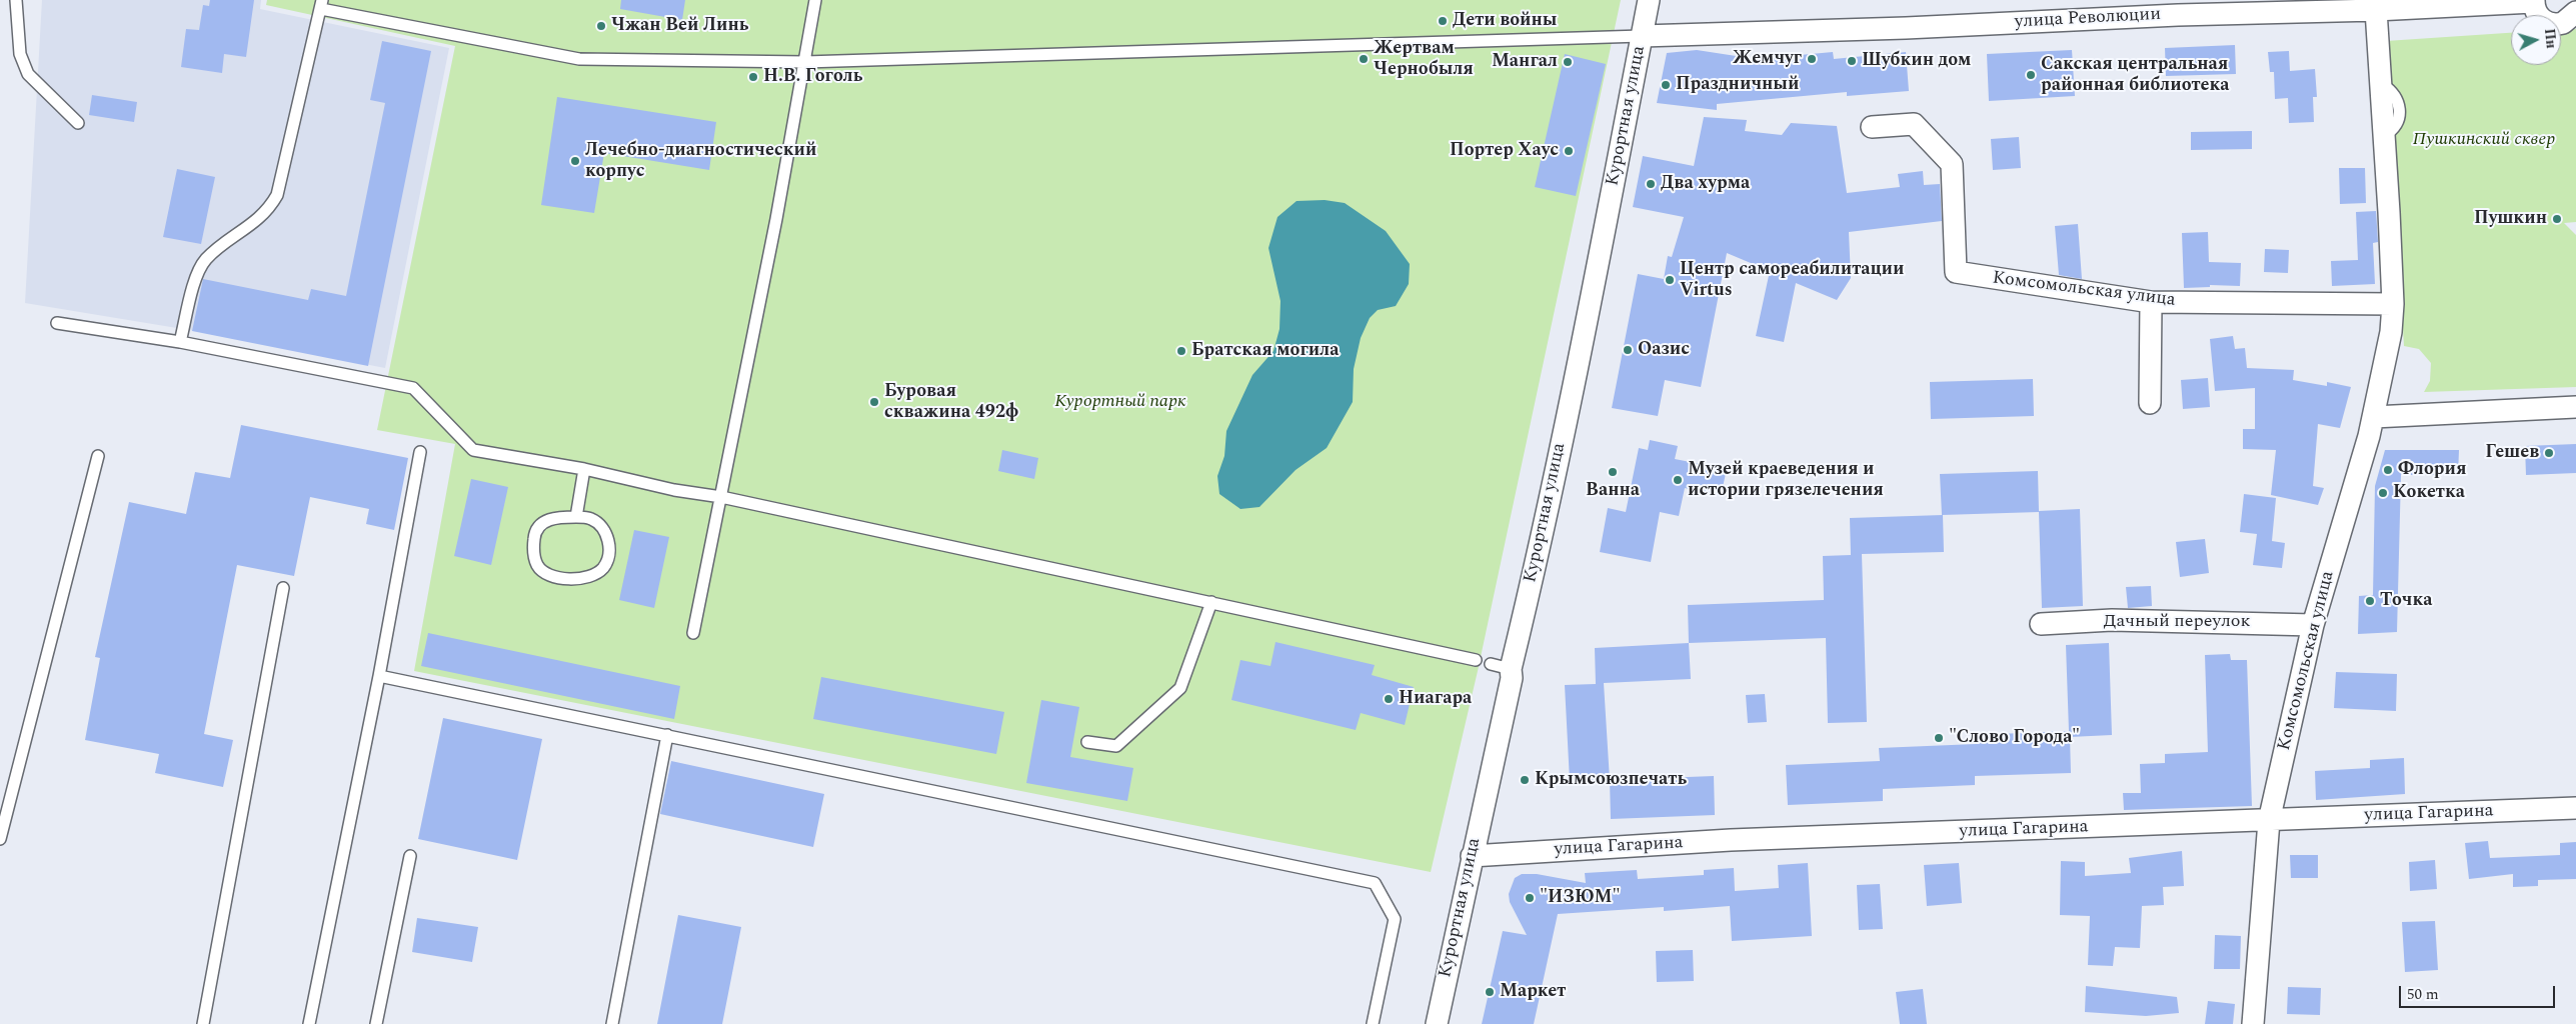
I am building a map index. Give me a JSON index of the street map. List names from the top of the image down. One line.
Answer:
{"streets":{"street":["улица Революции","Курортная улица","Комсомольская улица","Дачный переулок","улица Гагарина"]},"crossings":[["улица Революции","Курортная улица"],["улица Революции","Комсомольская улица"],["Курортная улица","улица Гагарина"],["Комсомольская улица","Дачный переулок"],["Комсомольская улица","улица Гагарина"]],"parks":["Пушкинский сквер","Курортный парк"],"places":["Дети войны","Чжан Вей Линь","Жертвам Чернобыля","Жемчуг","Шубкин дом","Мангал","Сакская центральная районная библиотека","Н.В. Гоголь","Праздничный","Портер Хаус","Лечебно-диагностический корпус","Два хурма","Пушкин","Центр самореабилитации Virtus","Оазис","Братская могила","Буровая скважина 492ф","Гешев","Флория","Ванна","Музей краеведения и истории грязелечения","Кокетка","Точка","Ниагара","\"Слово Города\"","Крымсоюзпечать","\"ИЗЮМ\"","Маркет"],"scale_bar":"50 m","north":"right"}
